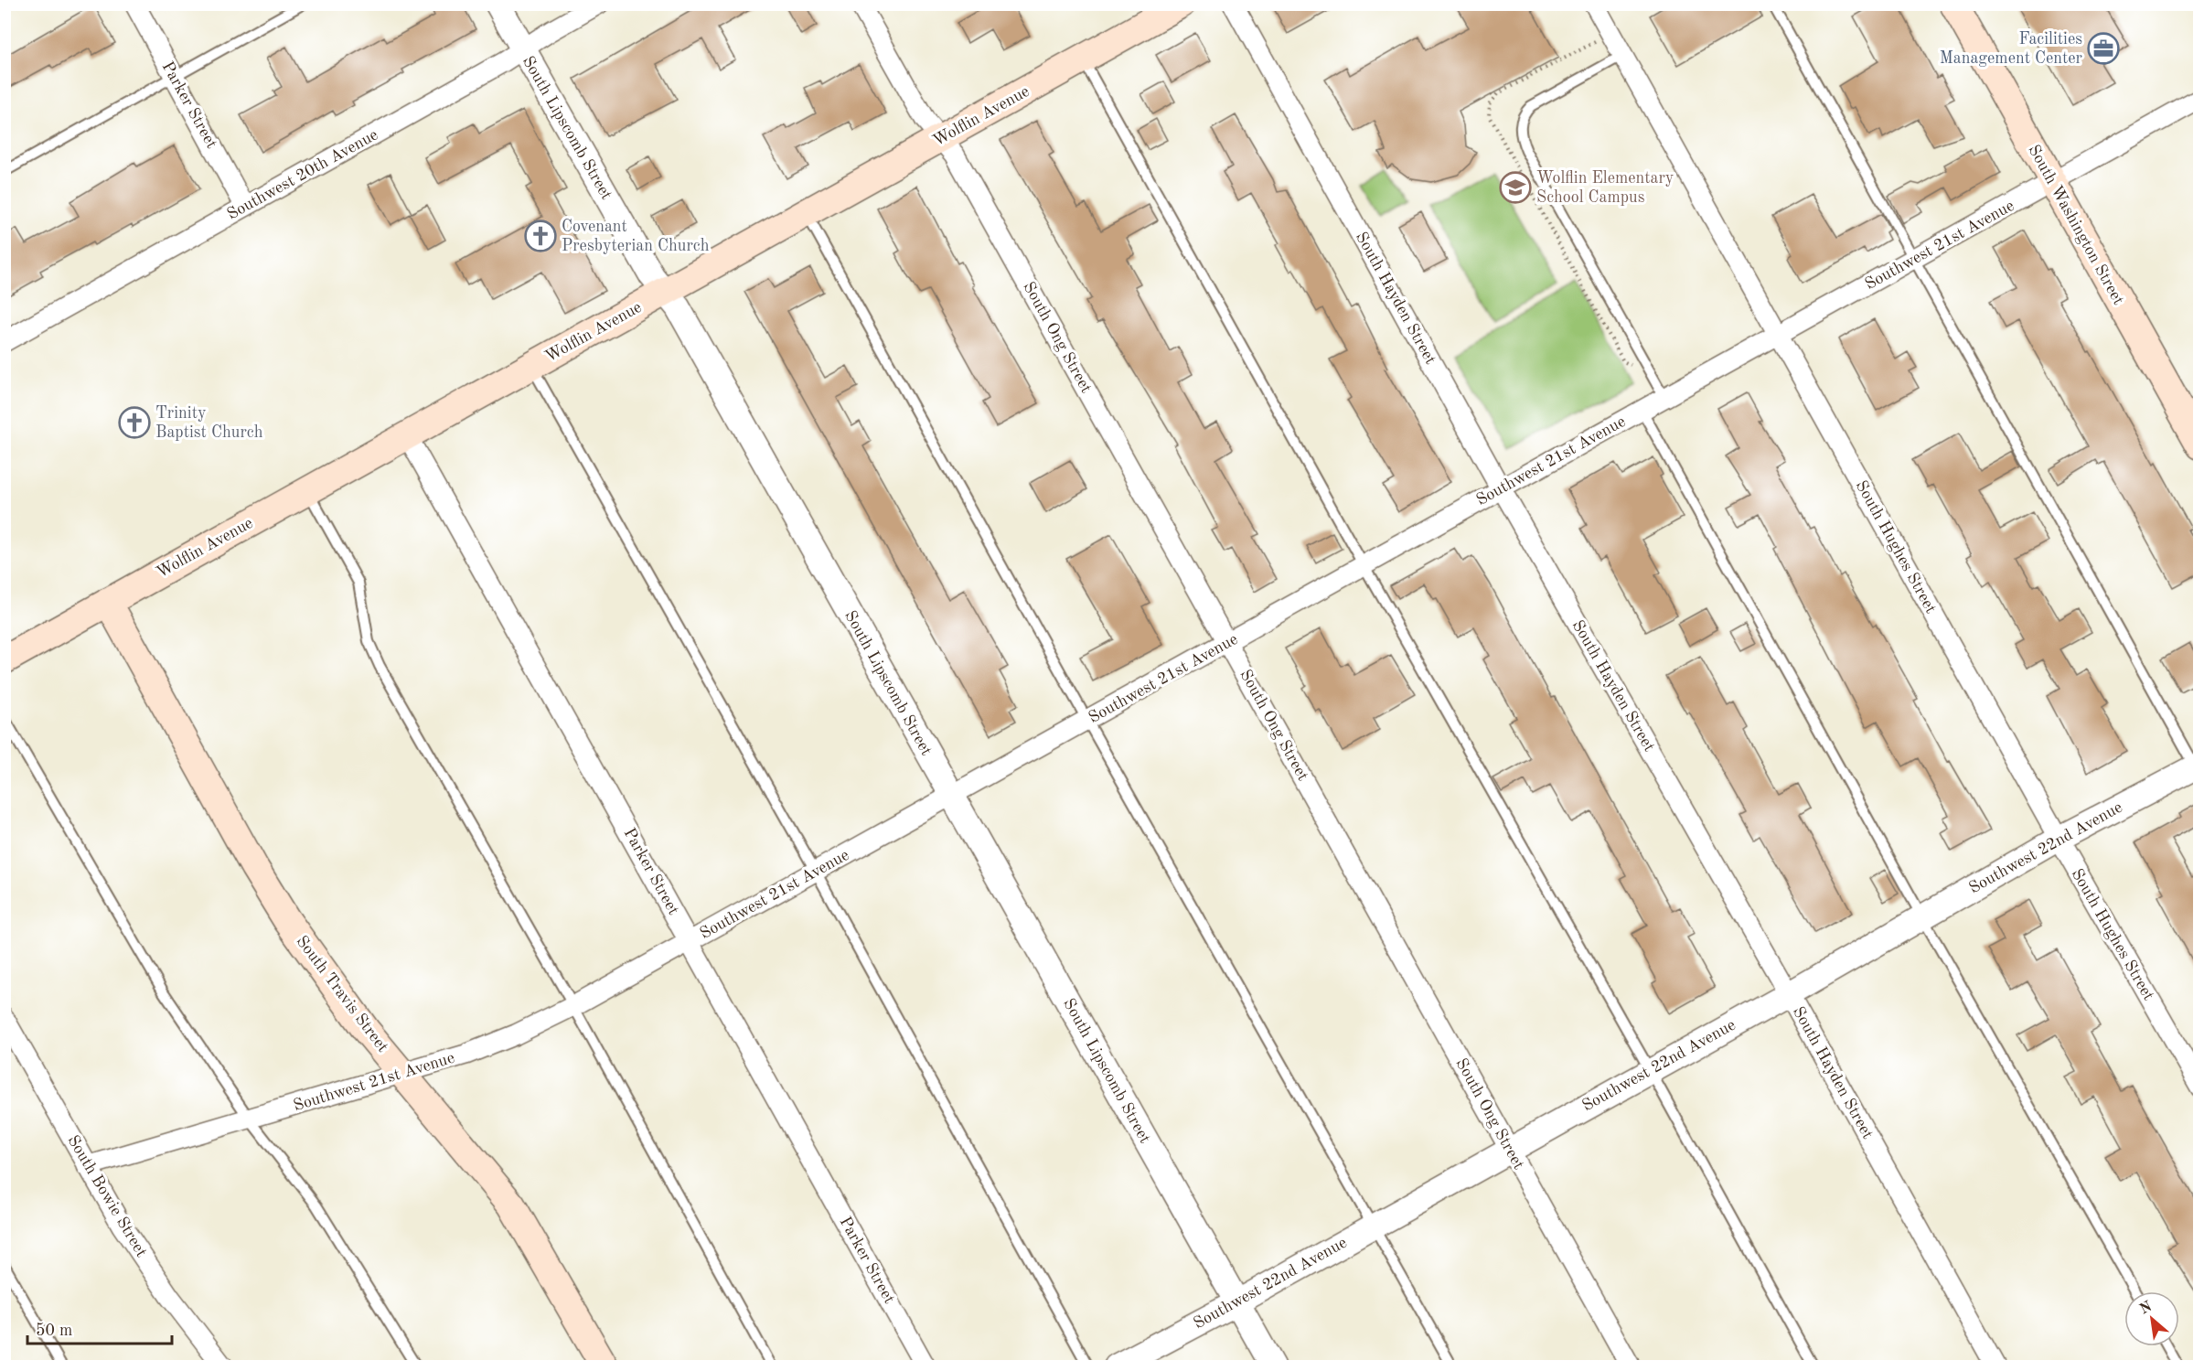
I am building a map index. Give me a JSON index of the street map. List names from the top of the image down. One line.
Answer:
{"streets":{"main road":["Wolflin Avenue","South Washington Street","South Travis Street"],"street":["Parker Street","South Lipscomb Street","Southwest 20th Avenue","Southwest 21st Avenue","South Hayden Street","South Ong Street","South Hughes Street","Southwest 22nd Avenue","South Bowie Street"]},"crossings":[["Parker Street","Wolflin Avenue"],["Parker Street","Southwest 20th Avenue"],["Parker Street","Southwest 21st Avenue"],["Wolflin Avenue","South Lipscomb Street"],["Wolflin Avenue","South Ong Street"],["Wolflin Avenue","South Travis Street"],["South Lipscomb Street","Southwest 20th Avenue"],["South Lipscomb Street","Southwest 21st Avenue"],["South Lipscomb Street","Southwest 22nd Avenue"],["South Washington Street","Southwest 21st Avenue"],["Southwest 21st Avenue","South Hayden Street"],["Southwest 21st Avenue","South Ong Street"],["Southwest 21st Avenue","South Hughes Street"],["Southwest 21st Avenue","South Travis Street"],["Southwest 21st Avenue","South Bowie Street"],["South Hayden Street","Southwest 22nd Avenue"],["South Ong Street","Southwest 22nd Avenue"],["South Hughes Street","Southwest 22nd Avenue"]],"places":{"office":["Facilities Management Center"],"school or university":["Wolflin Elementary School Campus"],"church":["Covenant Presbyterian Church","Trinity Baptist Church"]},"scale_bar":"50 m","north":"top left"}
